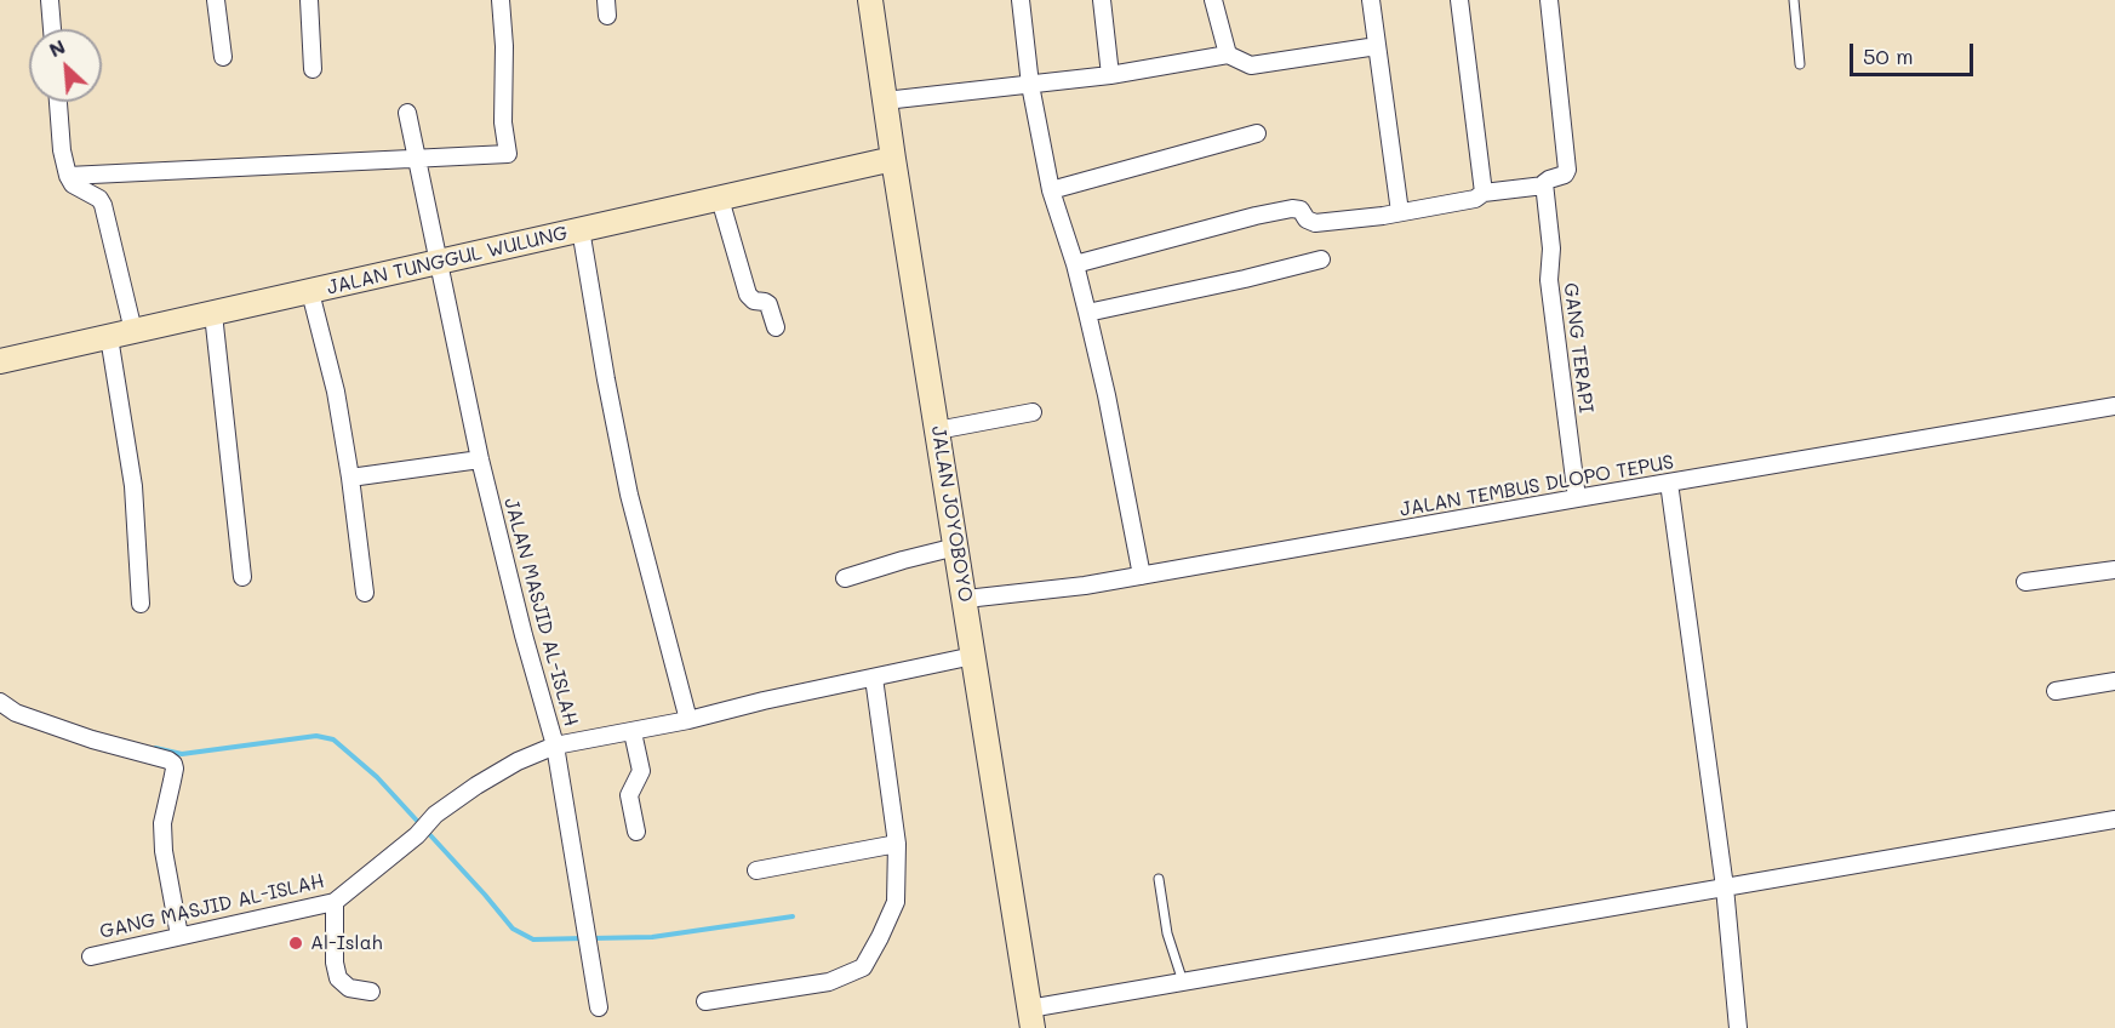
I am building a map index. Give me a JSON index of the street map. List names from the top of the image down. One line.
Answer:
{"streets":{"main road":["JALAN TUNGGUL WULUNG","JALAN JOYOBOYO"],"street":["GANG TERAPI","JALAN TEMBUS DLOPO TEPUS","JALAN MASJID AL-ISLAH","GANG MASJID AL-ISLAH"]},"crossings":[["JALAN TUNGGUL WULUNG","JALAN JOYOBOYO"],["JALAN TUNGGUL WULUNG","JALAN MASJID AL-ISLAH"],["GANG TERAPI","JALAN TEMBUS DLOPO TEPUS"],["JALAN TEMBUS DLOPO TEPUS","JALAN JOYOBOYO"],["JALAN JOYOBOYO","JALAN MASJID AL-ISLAH"],["JALAN MASJID AL-ISLAH","GANG MASJID AL-ISLAH"]],"places":["Al-Islah"],"scale_bar":"50 m","north":"top left"}
